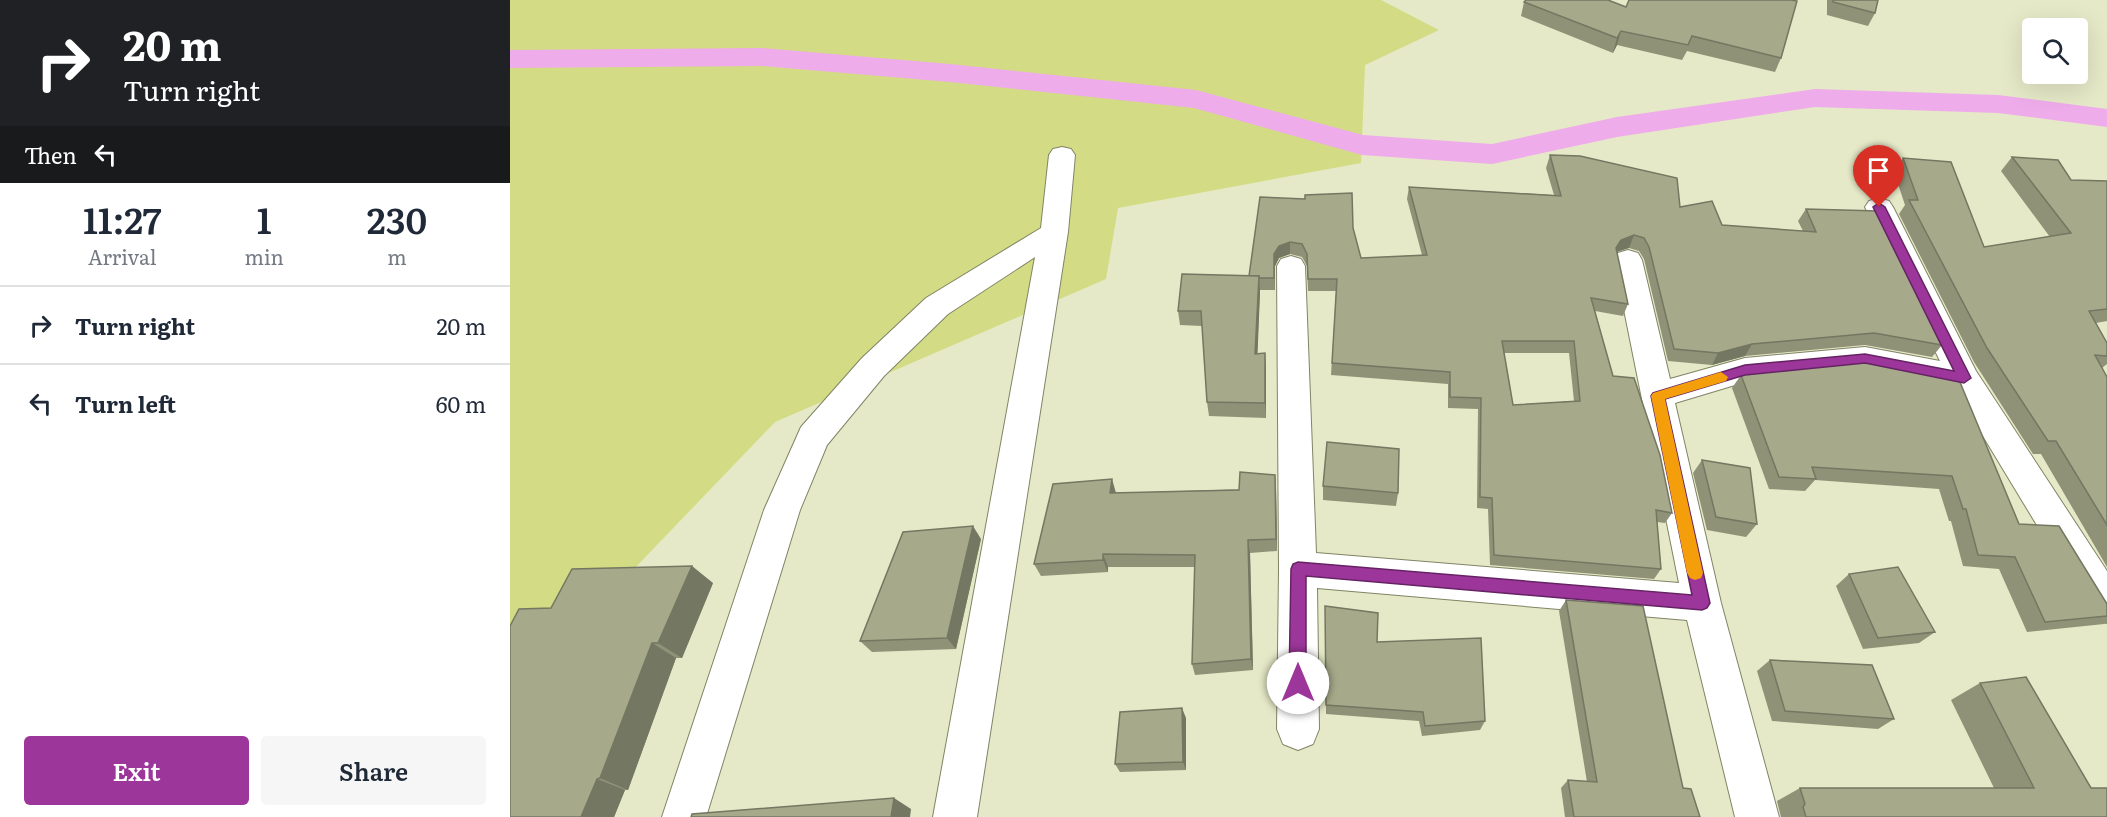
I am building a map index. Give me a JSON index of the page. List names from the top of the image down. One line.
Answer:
{"page":{"turn":["20 m","Turn right"],"then":"Then","eta":["11:27","Arrival","1","min","230","m"],"list":[{"name":"Turn right","value":"20 m"},{"name":"Turn left","value":"60 m"}],"buttons":["Exit","Share"]}}
